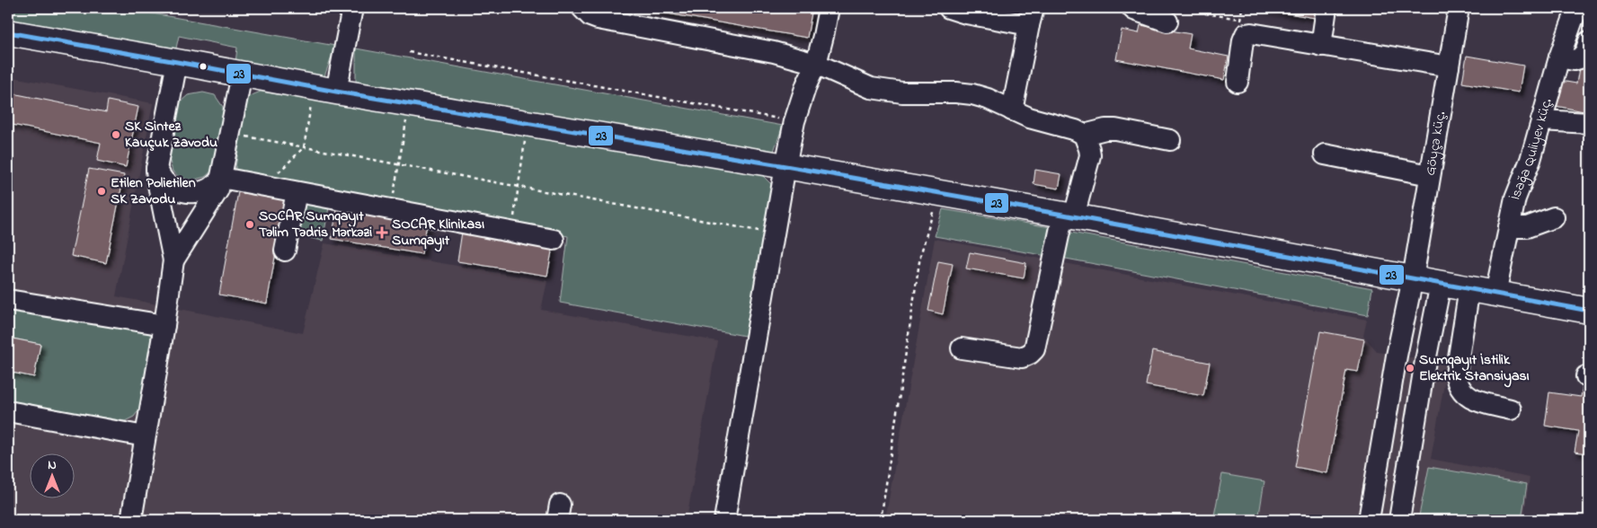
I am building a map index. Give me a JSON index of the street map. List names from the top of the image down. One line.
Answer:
{"streets":{"street":["Göyçə küç.","İsağa Quliyev küç."]},"places":{"other":["SK Sintez Kauçuk Zavodu","Etilen Polietilen SK Zavodu","SOCAR Sumqayıt Təlim Tədris Mərkəzi","Sumqayıt İstilik Elektrik Stansiyası"],"health":["SOCAR Klinikası Sumqayıt"]},"lines":["transit line 23"],"north":"top"}
